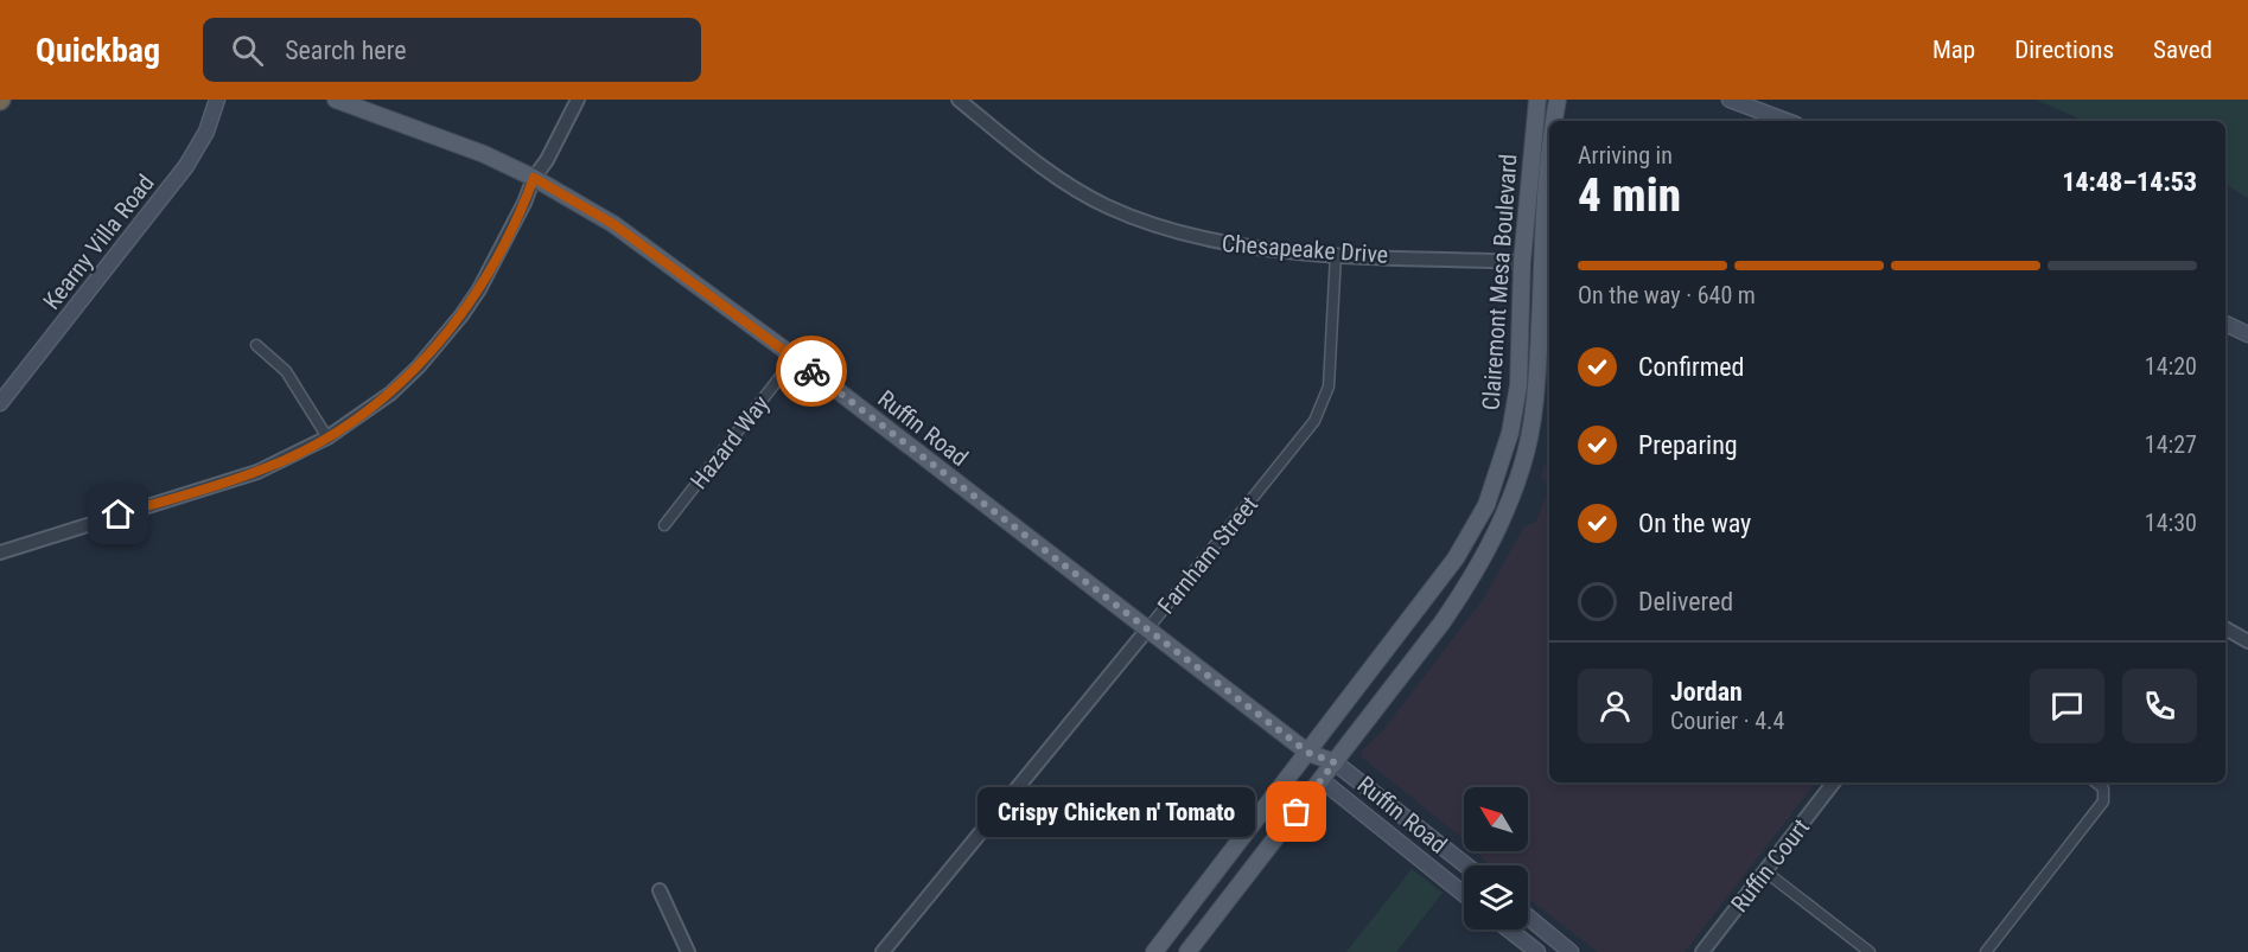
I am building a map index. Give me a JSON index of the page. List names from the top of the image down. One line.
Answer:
{"streets":{"main road":["Kearny Villa Road","Clairemont Mesa Boulevard","Ruffin Road"],"street":["Chesapeake Drive","Hazard Way","Farnham Street","Ruffin Court"]},"crossings":[["Chesapeake Drive","Clairemont Mesa Boulevard"],["Chesapeake Drive","Farnham Street"],["Clairemont Mesa Boulevard","Ruffin Road"],["Ruffin Road","Hazard Way"],["Ruffin Road","Farnham Street"]],"places":["Crispy Chicken n' Tomato"],"north":"top left","page":{"header":"Quickbag","search":"Search here","nav":["Map","Directions","Saved"],"heading":["4 min","Arriving in","14:48–14:53"],"panel":["Jordan","Courier · 4.4"],"bar":"On the way · 640 m","list":[["Confirmed","14:20"],["Preparing","14:27"],["On the way","14:30"],"Delivered"],"bubble":"Crispy Chicken n' Tomato"}}
